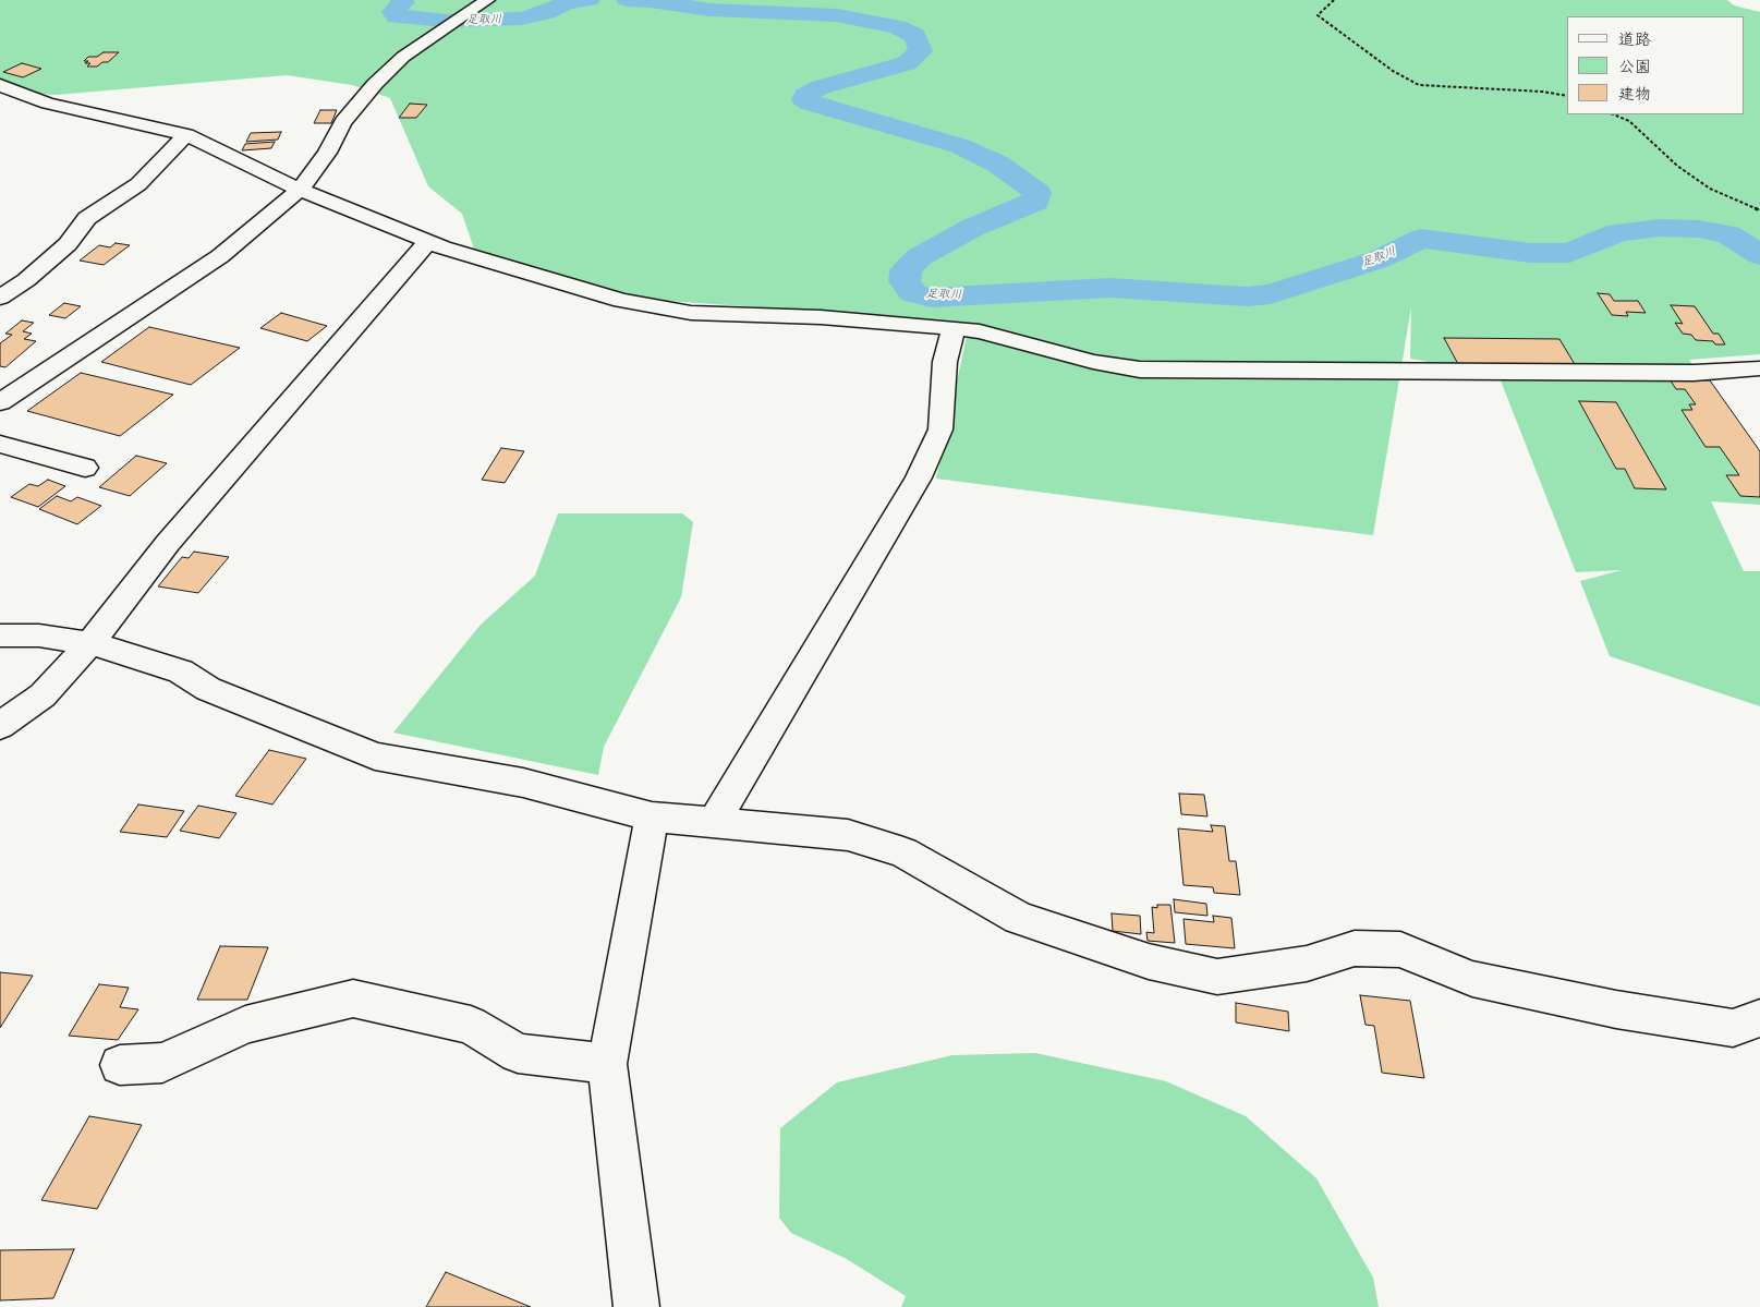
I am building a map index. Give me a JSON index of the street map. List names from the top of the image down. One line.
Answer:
{"water":["足取川"],"legend":["道路","公園","建物"]}
